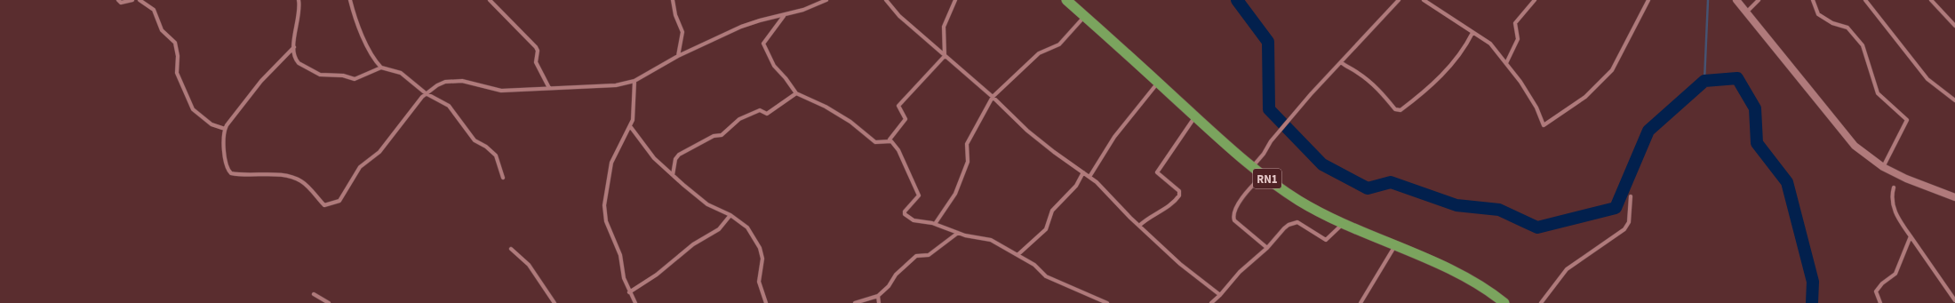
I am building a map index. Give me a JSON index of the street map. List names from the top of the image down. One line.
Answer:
{"streets":{"highway":["RN1"]}}
